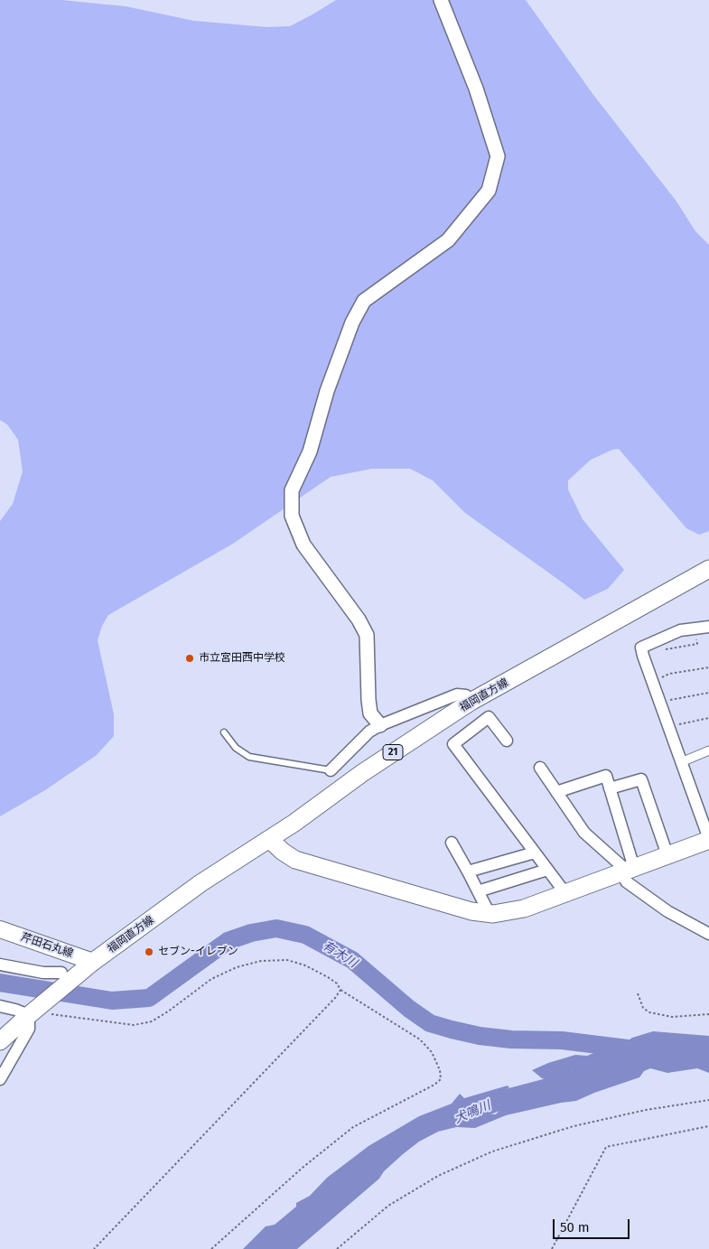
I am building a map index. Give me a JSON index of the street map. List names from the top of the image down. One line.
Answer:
{"streets":{"main road":["福岡直方線","21","芹田石丸線"]},"crossings":[["福岡直方線","芹田石丸線"]],"water":["有木川","犬鳴川"],"places":["市立宮田西中学校","セブン-イレブン"],"scale_bar":"50 m"}
